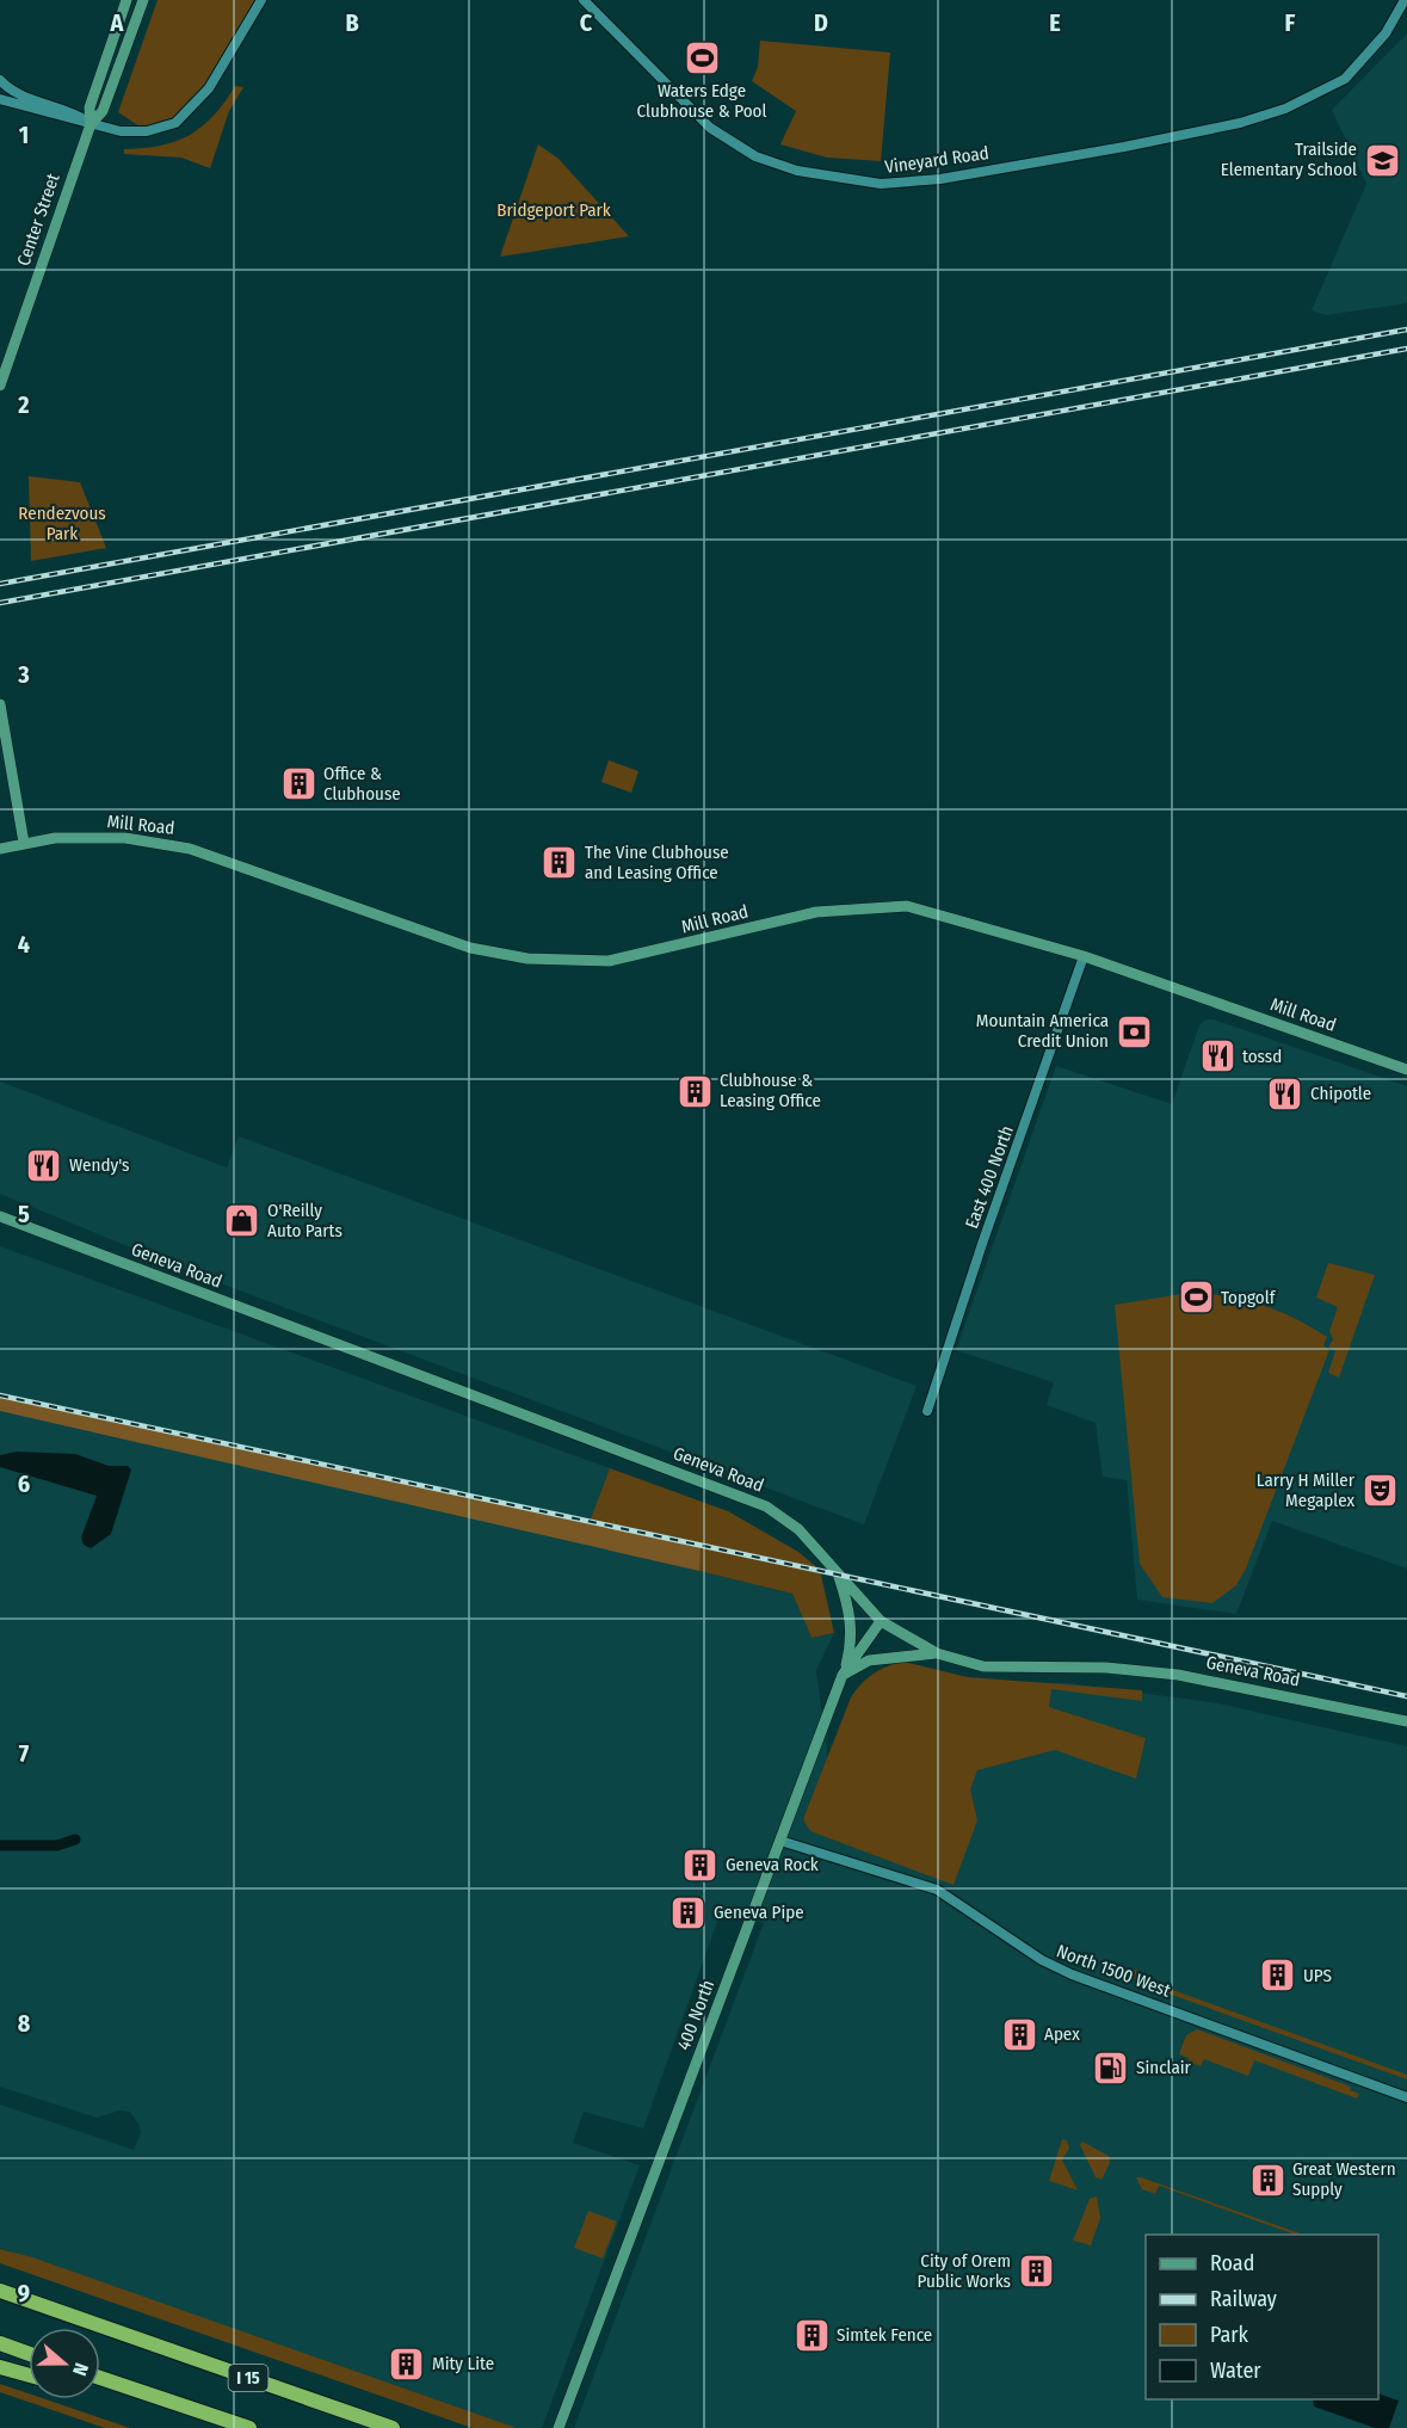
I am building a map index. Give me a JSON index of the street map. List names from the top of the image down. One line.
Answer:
{"streets":{"highway":["I 15"],"main road":["Center Street","Mill Road","Geneva Road","400 North"],"street":["Vineyard Road","East 400 North","North 1500 West"]},"crossings":[["Mill Road","East 400 North"],["Geneva Road","400 North"],["North 1500 West","400 North"]],"parks":["Bridgeport Park","Rendezvous Park"],"places":{"sports":["Waters Edge Clubhouse & Pool","Topgolf"],"school or university":["Trailside Elementary School"],"building":["Office & Clubhouse","The Vine Clubhouse and Leasing Office","Clubhouse & Leasing Office","Geneva Rock","Geneva Pipe","UPS","Apex","Great Western Supply","City of Orem Public Works","Simtek Fence","Mity Lite"],"bank":["Mountain America Credit Union"],"restaurant":["tossd","Chipotle","Wendy's"],"shop":["O'Reilly Auto Parts"],"theatre":["Larry H Miller Megaplex"],"fuel station":["Sinclair"]},"legend":["Road","Railway","Park","Water"],"north":"right","grid":{"columns":["A","B","C","D","E","F"],"rows":["1","2","3","4","5","6","7","8","9"]}}
